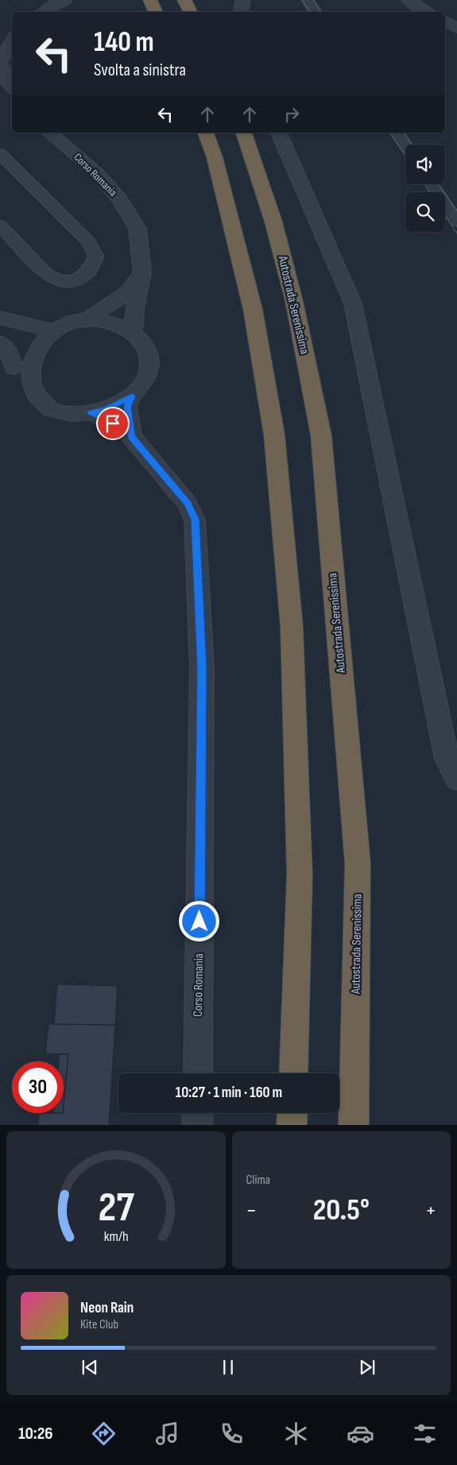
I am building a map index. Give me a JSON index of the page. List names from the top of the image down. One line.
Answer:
{"streets":{"highway":["Autostrada Serenissima"],"street":["Corso Romania"]},"page":{"turn":["140 m","Svolta a sinistra"],"limit":"30","trip":"10:27 · 1 min · 160 m","tile":"Clima","heat":["−","20.5°","+"],"song":["Neon Rain","Kite Club"],"tabs":"10:26","gauge":["27","km/h"]}}
